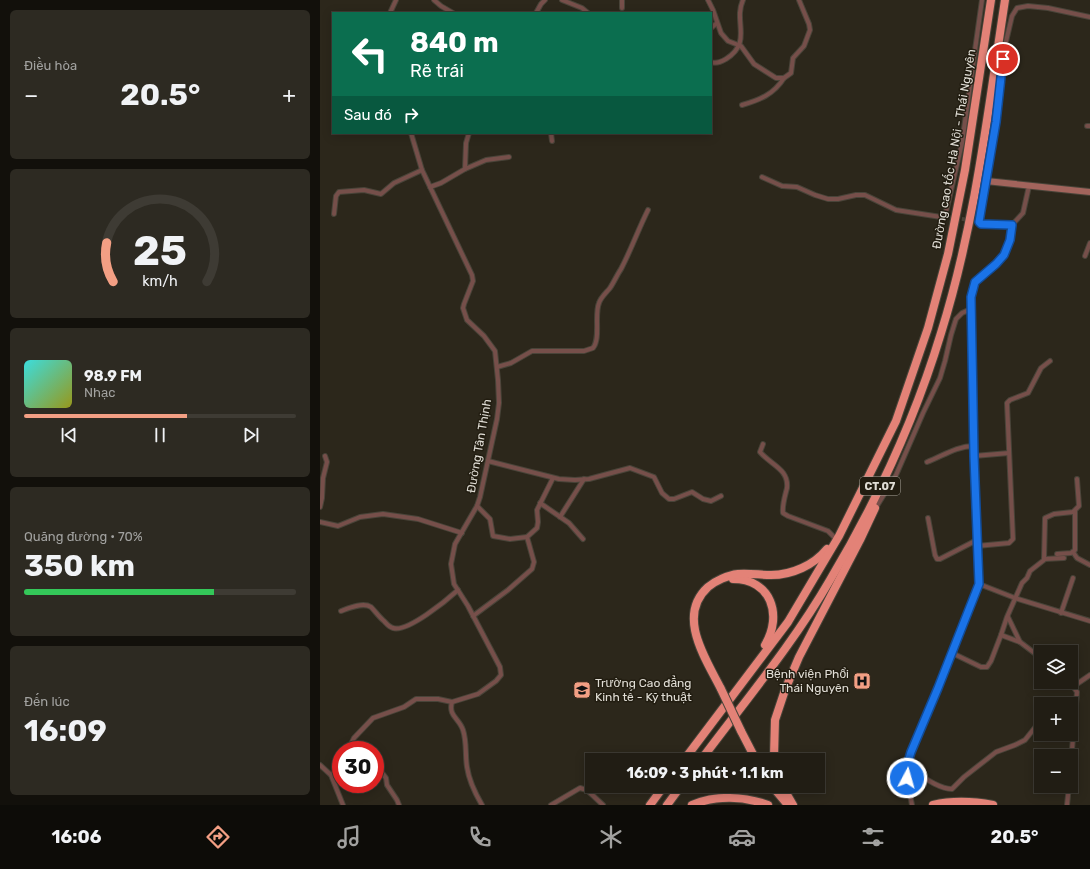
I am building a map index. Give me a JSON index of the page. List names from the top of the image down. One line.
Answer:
{"streets":{"highway":["Đường cao tốc Hà Nội - Thái Nguyên","CT.07"],"street":["Đường Tân Thịnh"]},"places":{"hospital":["Bệnh viện Phổi Thái Nguyên"],"school or university":["Trường Cao đẳng Kinh tế - Kỹ thuật"]},"page":{"tile":["Điều hòa",["Quãng đường · 70%","350 km"],["Đến lúc","16:09"]],"turn":["840 m","Rẽ trái"],"heat":["−","20.5°","+"],"then":"Sau đó","song":["98.9 FM","Nhạc"],"map_buttons":["+","−"],"limit":"30","trip":"16:09 · 3 phút · 1.1 km","tabs":["16:06","20.5°"],"gauge":["25","km/h"]}}
